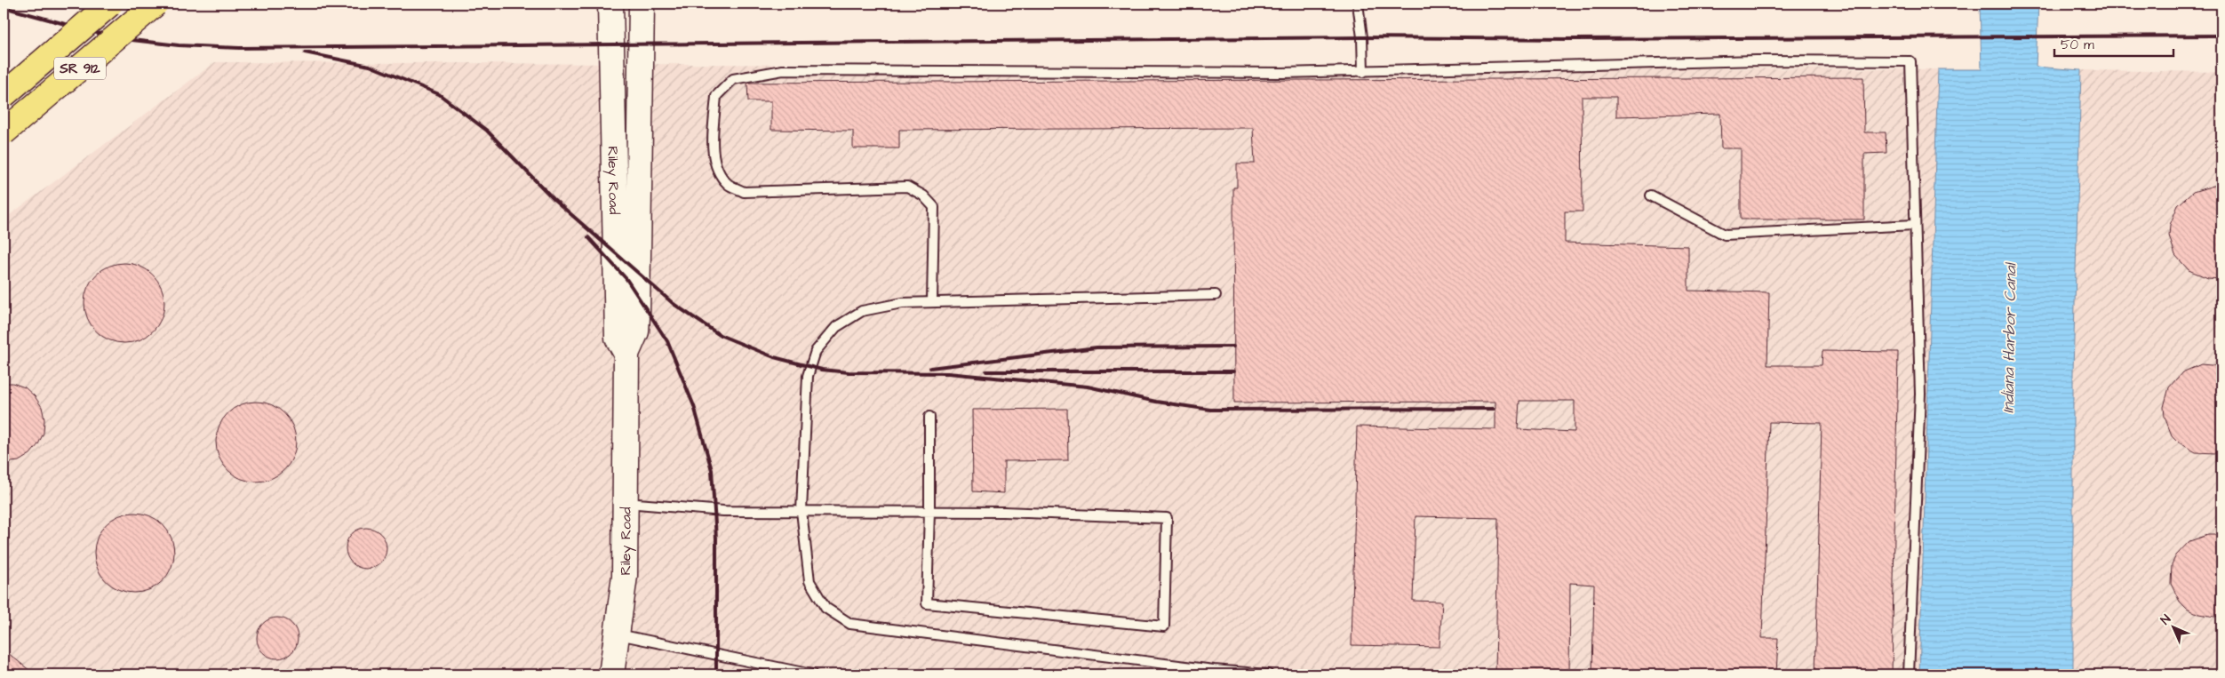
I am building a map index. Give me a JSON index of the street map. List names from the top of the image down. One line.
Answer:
{"streets":{"highway":["SR 912"],"main road":["Riley Road"]},"water":["Indiana Harbor Canal"],"scale_bar":"50 m","north":"top left"}
